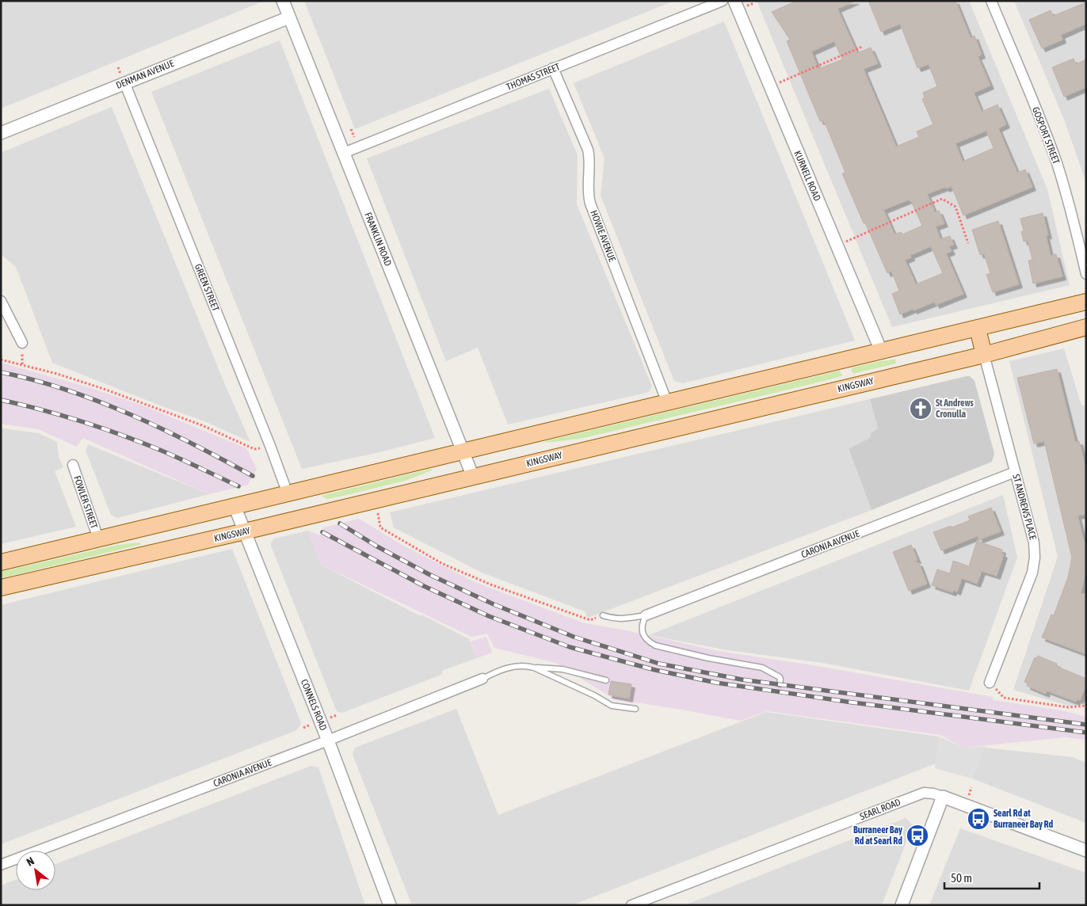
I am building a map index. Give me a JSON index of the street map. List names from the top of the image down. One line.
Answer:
{"streets":{"main road":["KINGSWAY","ST ANDREWS PLACE"],"street":["DENMAN AVENUE","THOMAS STREET","GOSPORT STREET","KURNELL ROAD","HOWIE AVENUE","FRANKLIN ROAD","GREEN STREET","FOWLER STREET","CARONIA AVENUE","CONNELS ROAD","SEARL ROAD"]},"crossings":[["DENMAN AVENUE","FRANKLIN ROAD"],["DENMAN AVENUE","GREEN STREET"],["THOMAS STREET","HOWIE AVENUE"],["THOMAS STREET","FRANKLIN ROAD"],["FRANKLIN ROAD","KINGSWAY"],["KINGSWAY","ST ANDREWS PLACE"],["KINGSWAY","CONNELS ROAD"],["ST ANDREWS PLACE","CARONIA AVENUE"],["CARONIA AVENUE","CONNELS ROAD"]],"places":{"church":["St Andrews Cronulla"],"bus stop":["Searl Rd at Burraneer Bay Rd","Burraneer Bay Rd at Searl Rd"]},"scale_bar":"50 m","north":"top left"}
